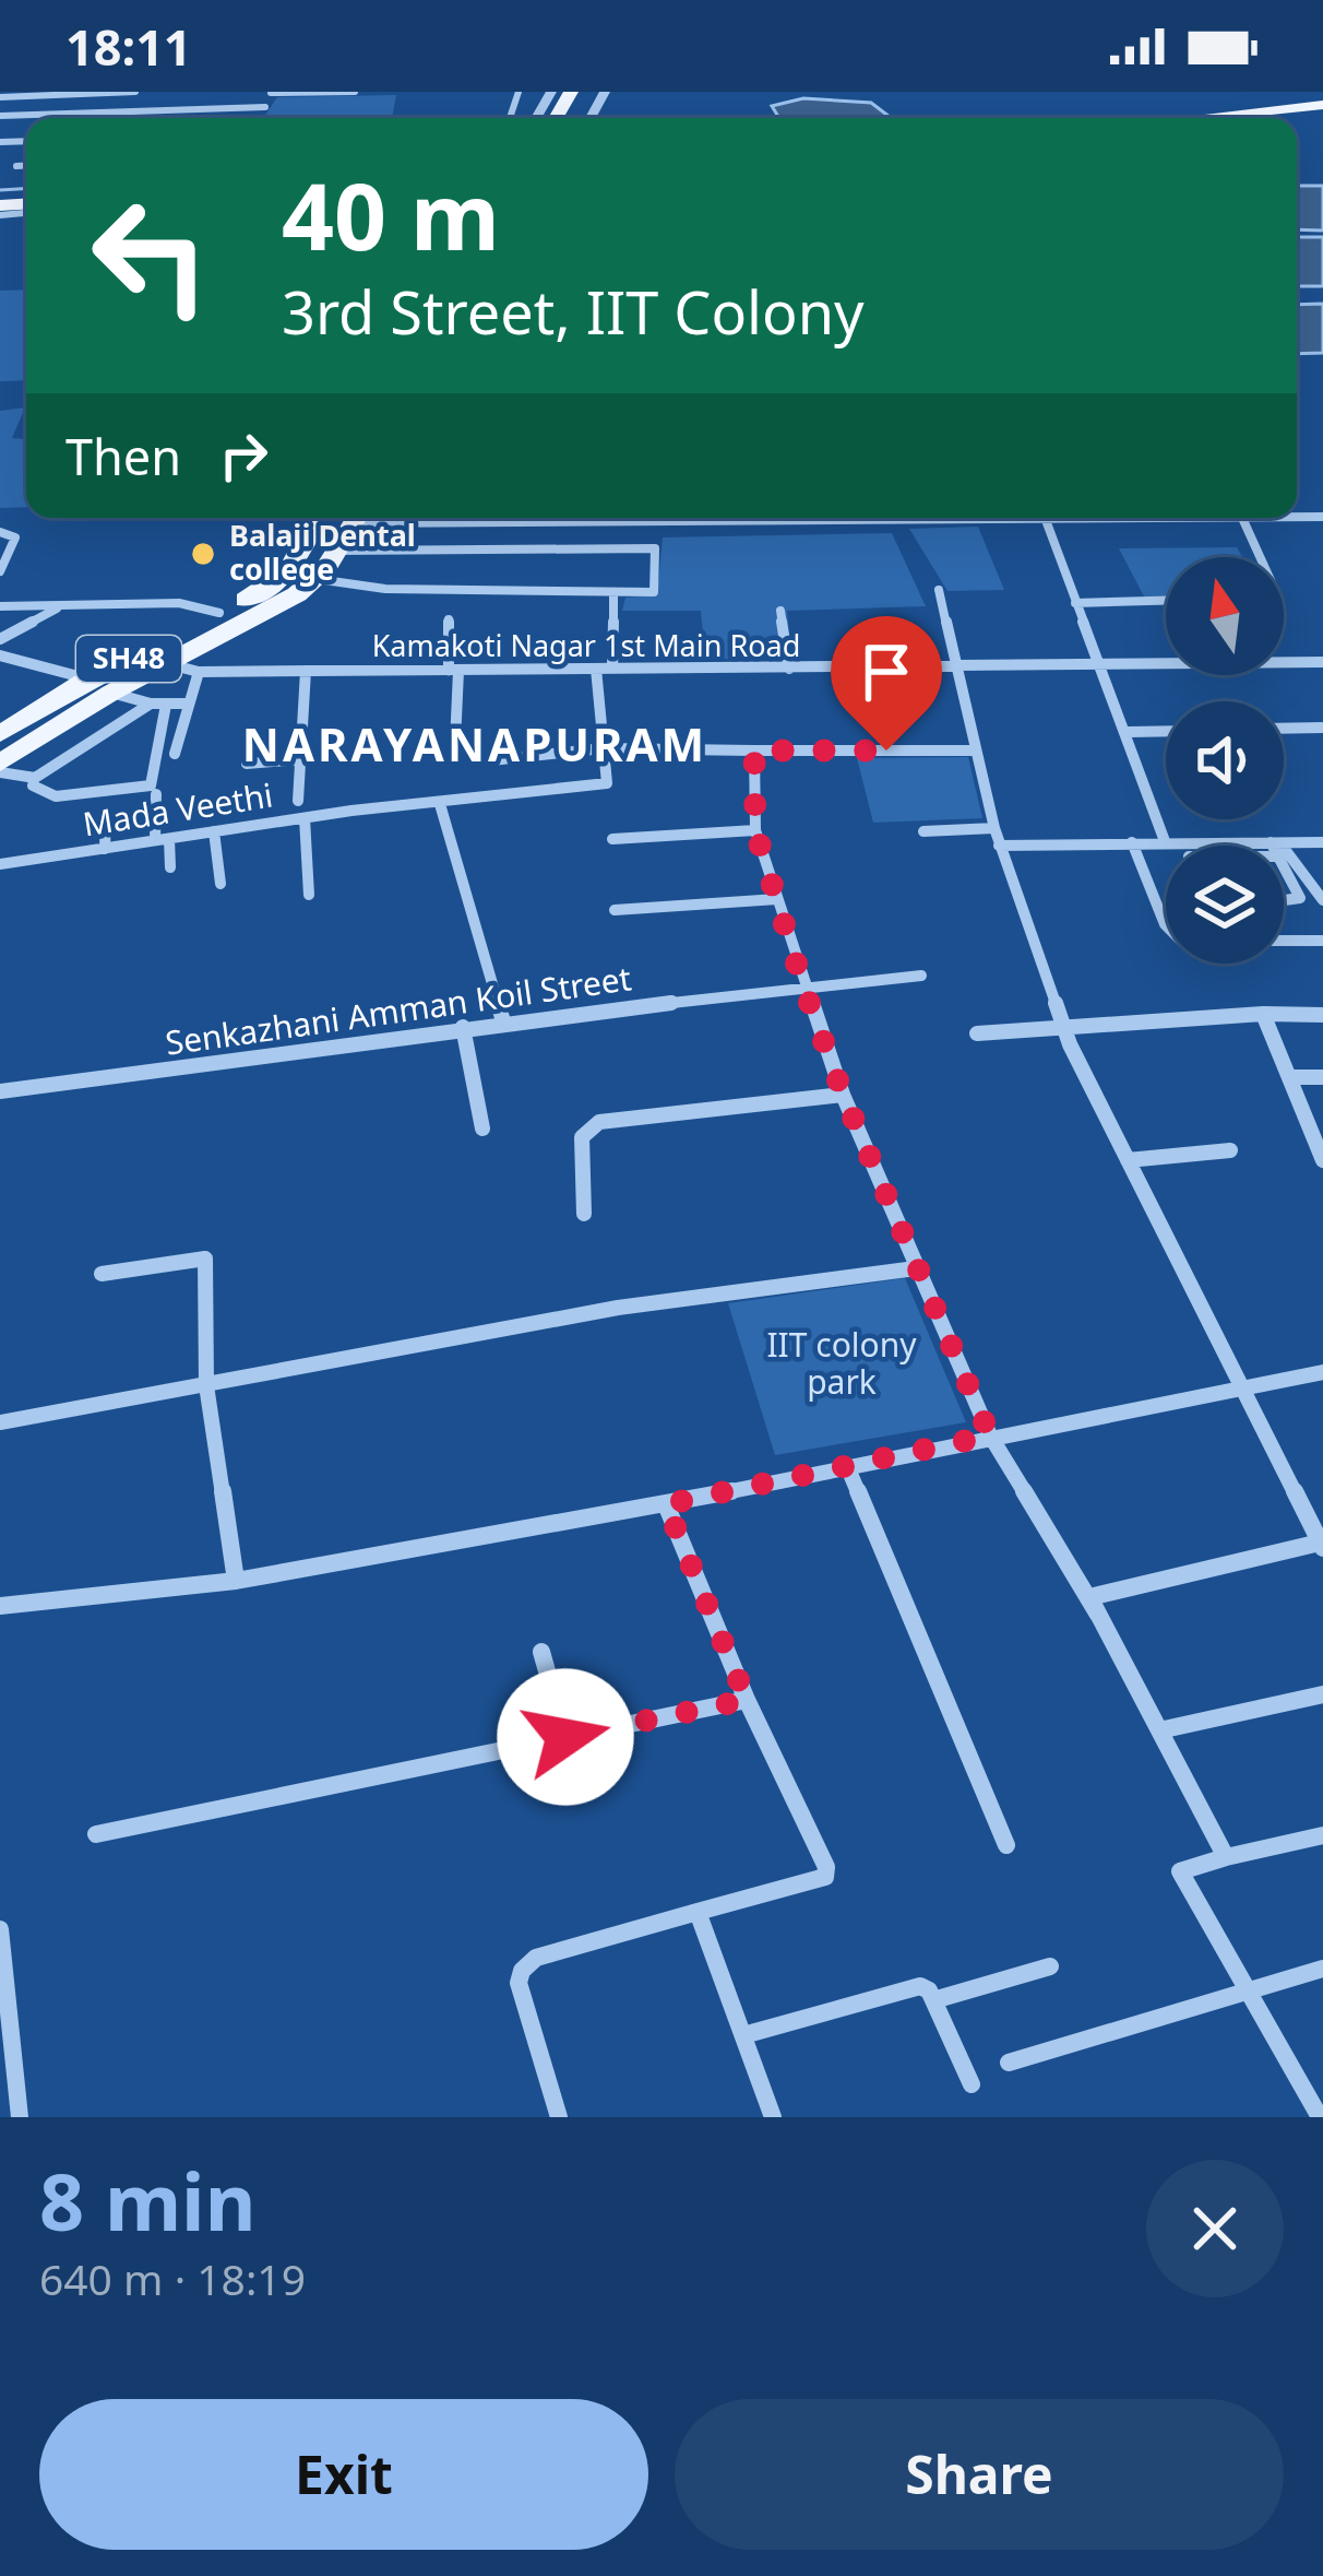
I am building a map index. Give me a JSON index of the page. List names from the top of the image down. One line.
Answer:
{"streets":{"main road":["SH48"],"street":["Kamakoti Nagar 1st Main Road","Mada Veethi","Senkazhani Amman Koil Street"]},"crossings":[["Kamakoti Nagar 1st Main Road","SH48"]],"districts":["NARAYANAPURAM"],"parks":["IIT colony park"],"places":["Balaji Dental college"],"north":"top","page":{"status":"18:11","turn":["40 m","3rd Street, IIT Colony"],"then":"Then","heading":["8 min","640 m · 18:19"],"buttons":["Exit","Share"]}}
